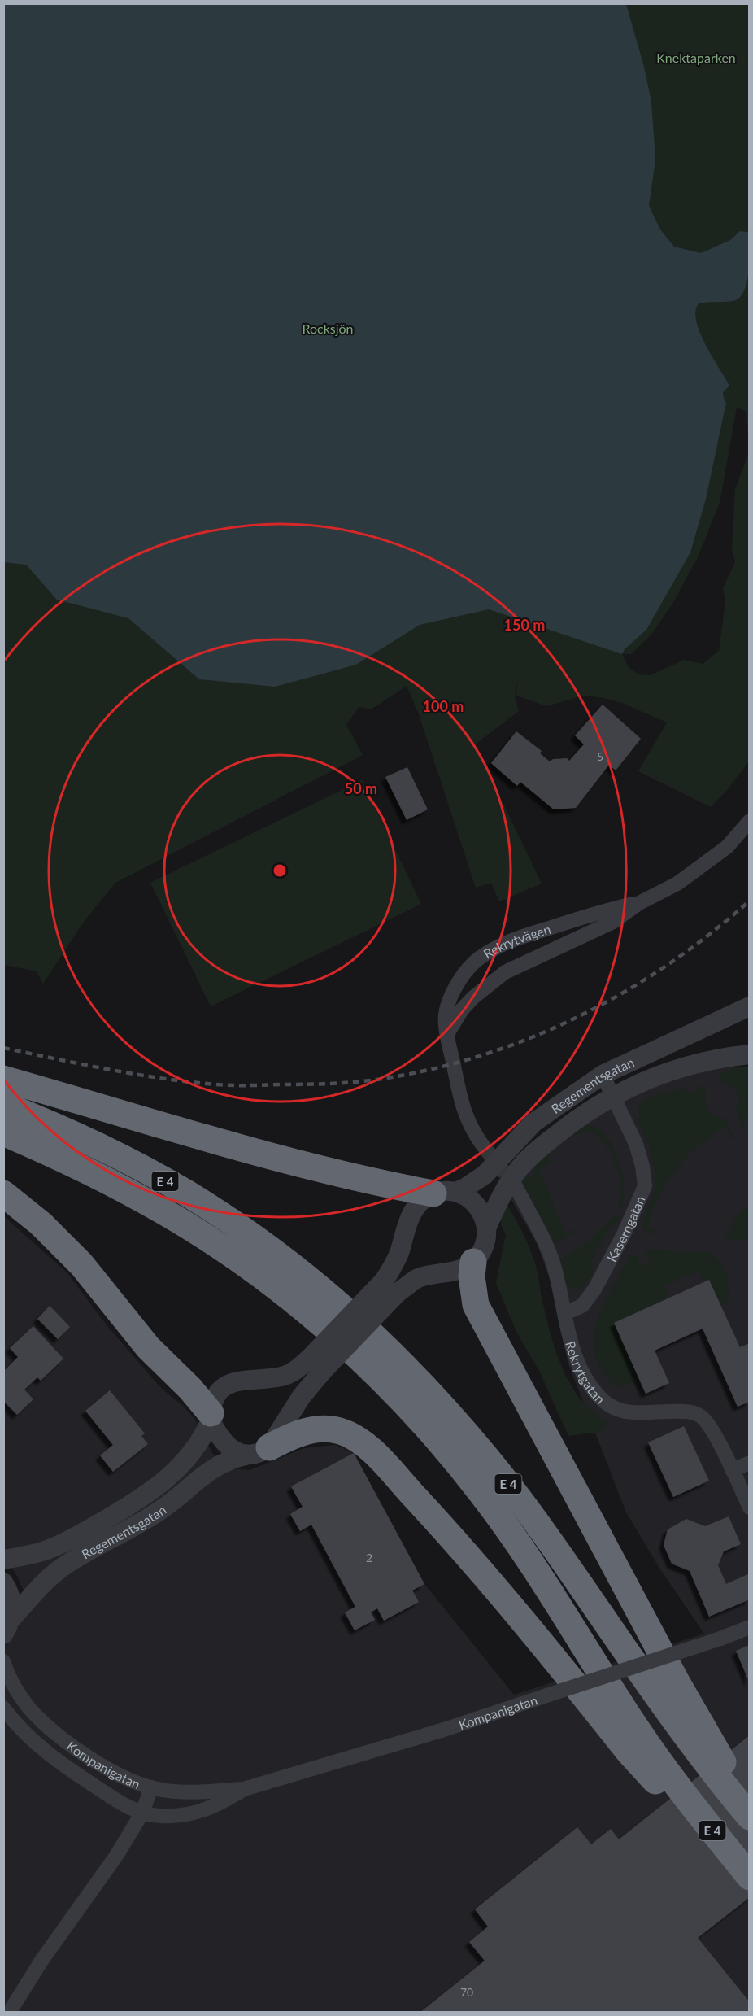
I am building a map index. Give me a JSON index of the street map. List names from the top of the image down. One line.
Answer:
{"streets":{"highway":["E 4"],"street":["Rekrytvägen","Regementsgatan","Kaserngatan","Rekrytgatan","Kompanigatan"]},"crossings":[["Regementsgatan","Kaserngatan"],["Kaserngatan","Rekrytgatan"]],"parks":["Knektaparken","Rocksjön"],"house_numbers":["5","2","70"],"rings":["150 m","100 m","50 m"]}
